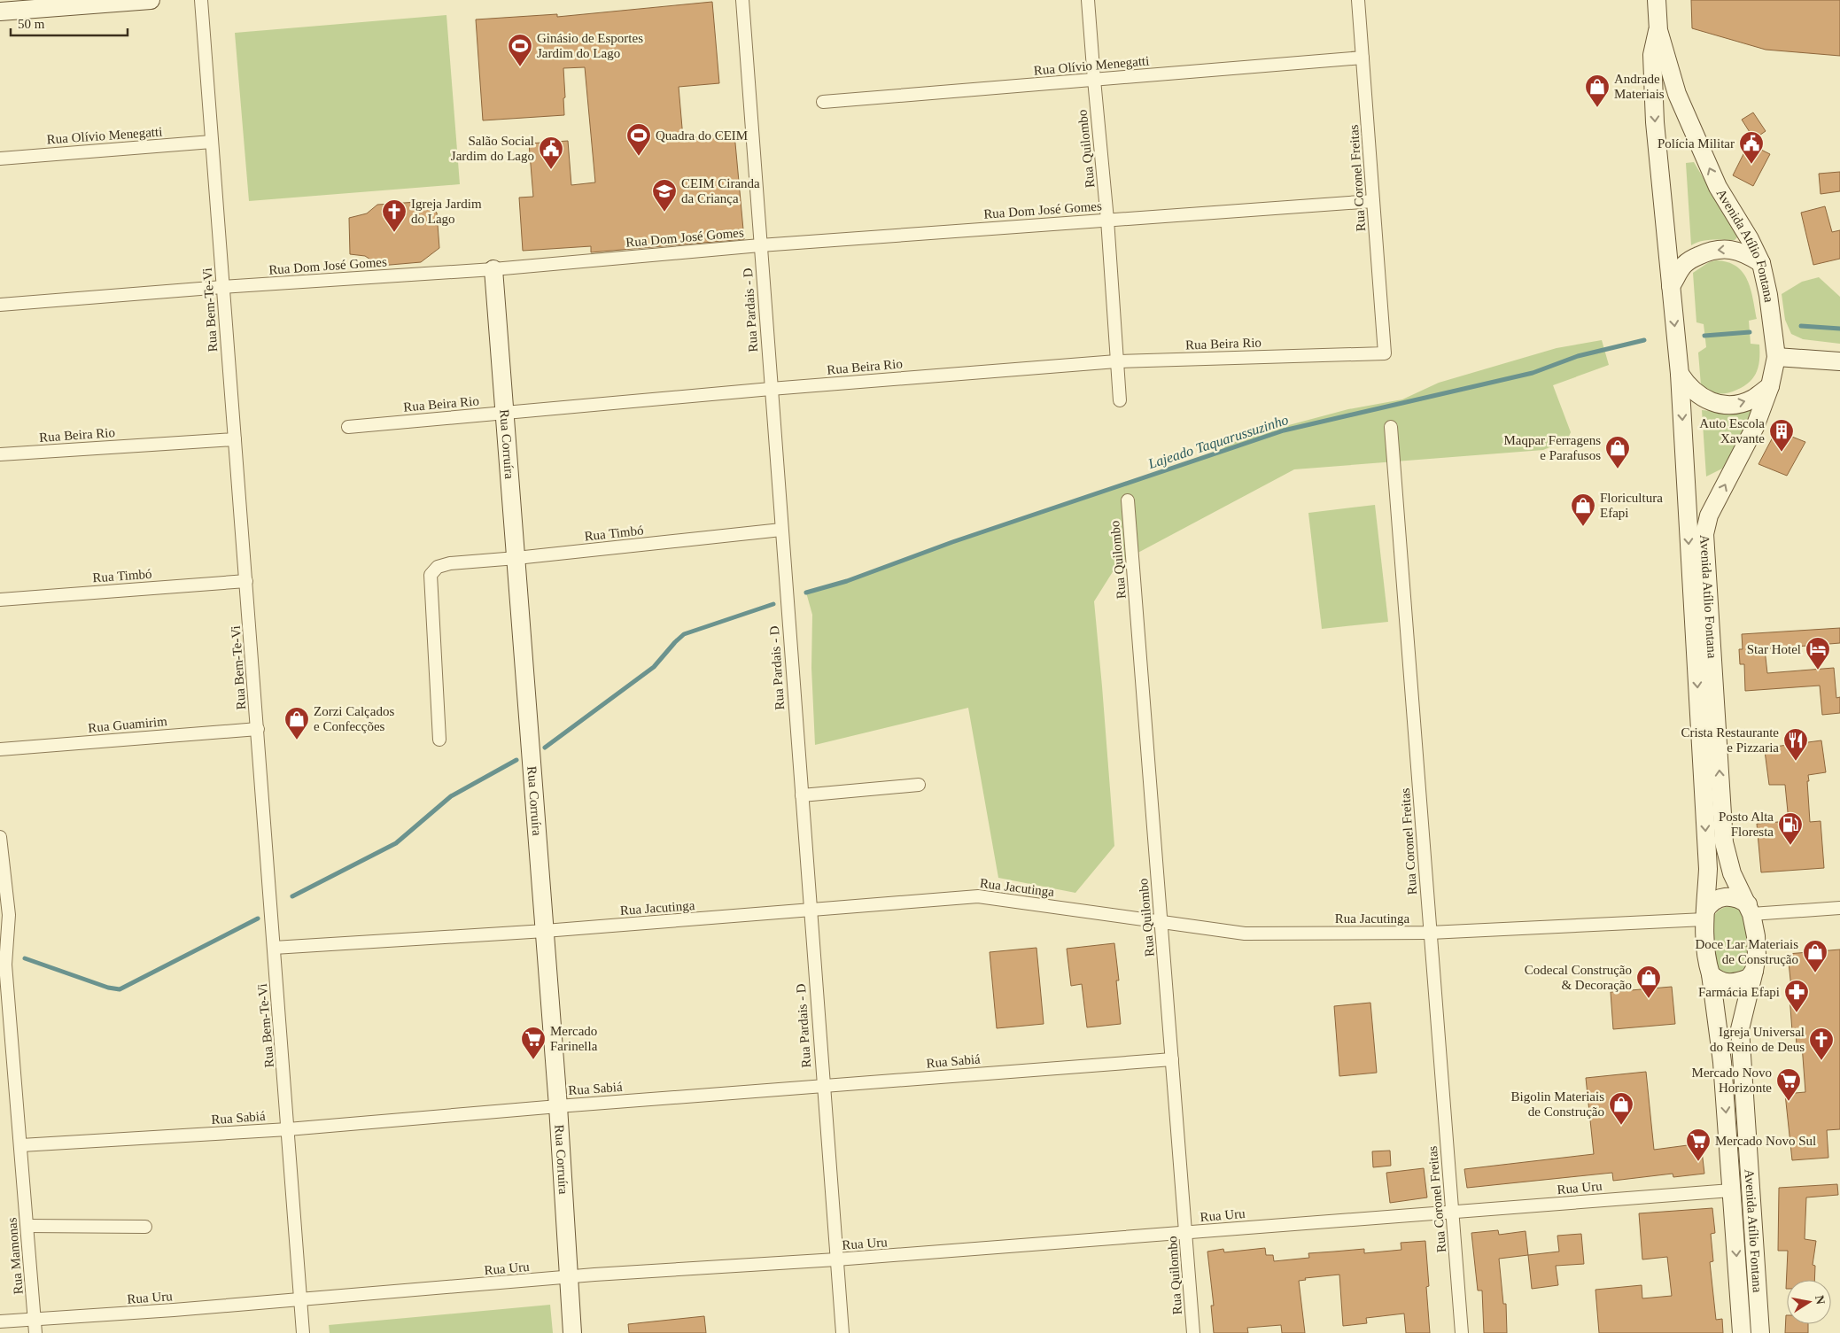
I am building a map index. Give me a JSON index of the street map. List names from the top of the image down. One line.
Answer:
{"streets":{"main road":["Avenida Atílio Fontana","Rua Corruíra"],"street":["Rua Olívio Menegatti","Rua Quilombo","Rua Coronel Freitas","Rua Dom José Gomes","Rua Bem-Te-Vi","Rua Pardais - D","Rua Beira Rio","Rua Timbó","Rua Guamirim","Rua Jacutinga","Rua Sabiá","Rua Uru","Rua Mamonas"]},"crossings":[["Rua Olívio Menegatti","Rua Quilombo"],["Rua Olívio Menegatti","Rua Coronel Freitas"],["Rua Olívio Menegatti","Rua Bem-Te-Vi"],["Rua Quilombo","Rua Dom José Gomes"],["Rua Quilombo","Rua Beira Rio"],["Rua Quilombo","Rua Jacutinga"],["Rua Quilombo","Rua Sabiá"],["Rua Quilombo","Rua Uru"],["Rua Coronel Freitas","Rua Dom José Gomes"],["Rua Coronel Freitas","Rua Beira Rio"],["Rua Coronel Freitas","Rua Jacutinga"],["Rua Coronel Freitas","Rua Uru"],["Rua Dom José Gomes","Rua Bem-Te-Vi"],["Rua Dom José Gomes","Rua Pardais - D"],["Rua Dom José Gomes","Rua Corruíra"],["Avenida Atílio Fontana","Rua Jacutinga"],["Avenida Atílio Fontana","Rua Uru"],["Rua Bem-Te-Vi","Rua Beira Rio"],["Rua Bem-Te-Vi","Rua Timbó"],["Rua Bem-Te-Vi","Rua Guamirim"],["Rua Bem-Te-Vi","Rua Jacutinga"],["Rua Bem-Te-Vi","Rua Sabiá"],["Rua Bem-Te-Vi","Rua Uru"],["Rua Pardais - D","Rua Beira Rio"],["Rua Pardais - D","Rua Timbó"],["Rua Pardais - D","Rua Jacutinga"],["Rua Pardais - D","Rua Sabiá"],["Rua Pardais - D","Rua Uru"],["Rua Beira Rio","Rua Corruíra"],["Rua Corruíra","Rua Timbó"],["Rua Corruíra","Rua Jacutinga"],["Rua Corruíra","Rua Sabiá"],["Rua Corruíra","Rua Uru"],["Rua Sabiá","Rua Mamonas"],["Rua Uru","Rua Mamonas"]],"water":["Lajeado Taquarussuzinho"],"places":{"sports":["Ginásio de Esportes Jardim do Lago","Quadra do CEIM"],"shop":["Andrade Materiais","Maqpar Ferragens e Parafusos","Floricultura Efapi","Zorzi Calçados e Confecções","Doce Lar Materiais de Construção","Codecal Construção & Decoração","Bigolin Materiais de Construção"],"public building":["Polícia Militar","Salão Social Jardim do Lago"],"school or university":["CEIM Ciranda da Criança"],"church":["Igreja Jardim do Lago","Igreja Universal do Reino de Deus"],"building":["Auto Escola Xavante"],"hotel":["Star Hotel"],"restaurant":["Crista Restaurante e Pizzaria"],"fuel station":["Posto Alta Floresta"],"pharmacy":["Farmácia Efapi"],"supermarket":["Mercado Farinella","Mercado Novo Horizonte","Mercado Novo Sul"]},"scale_bar":"50 m","north":"right"}
